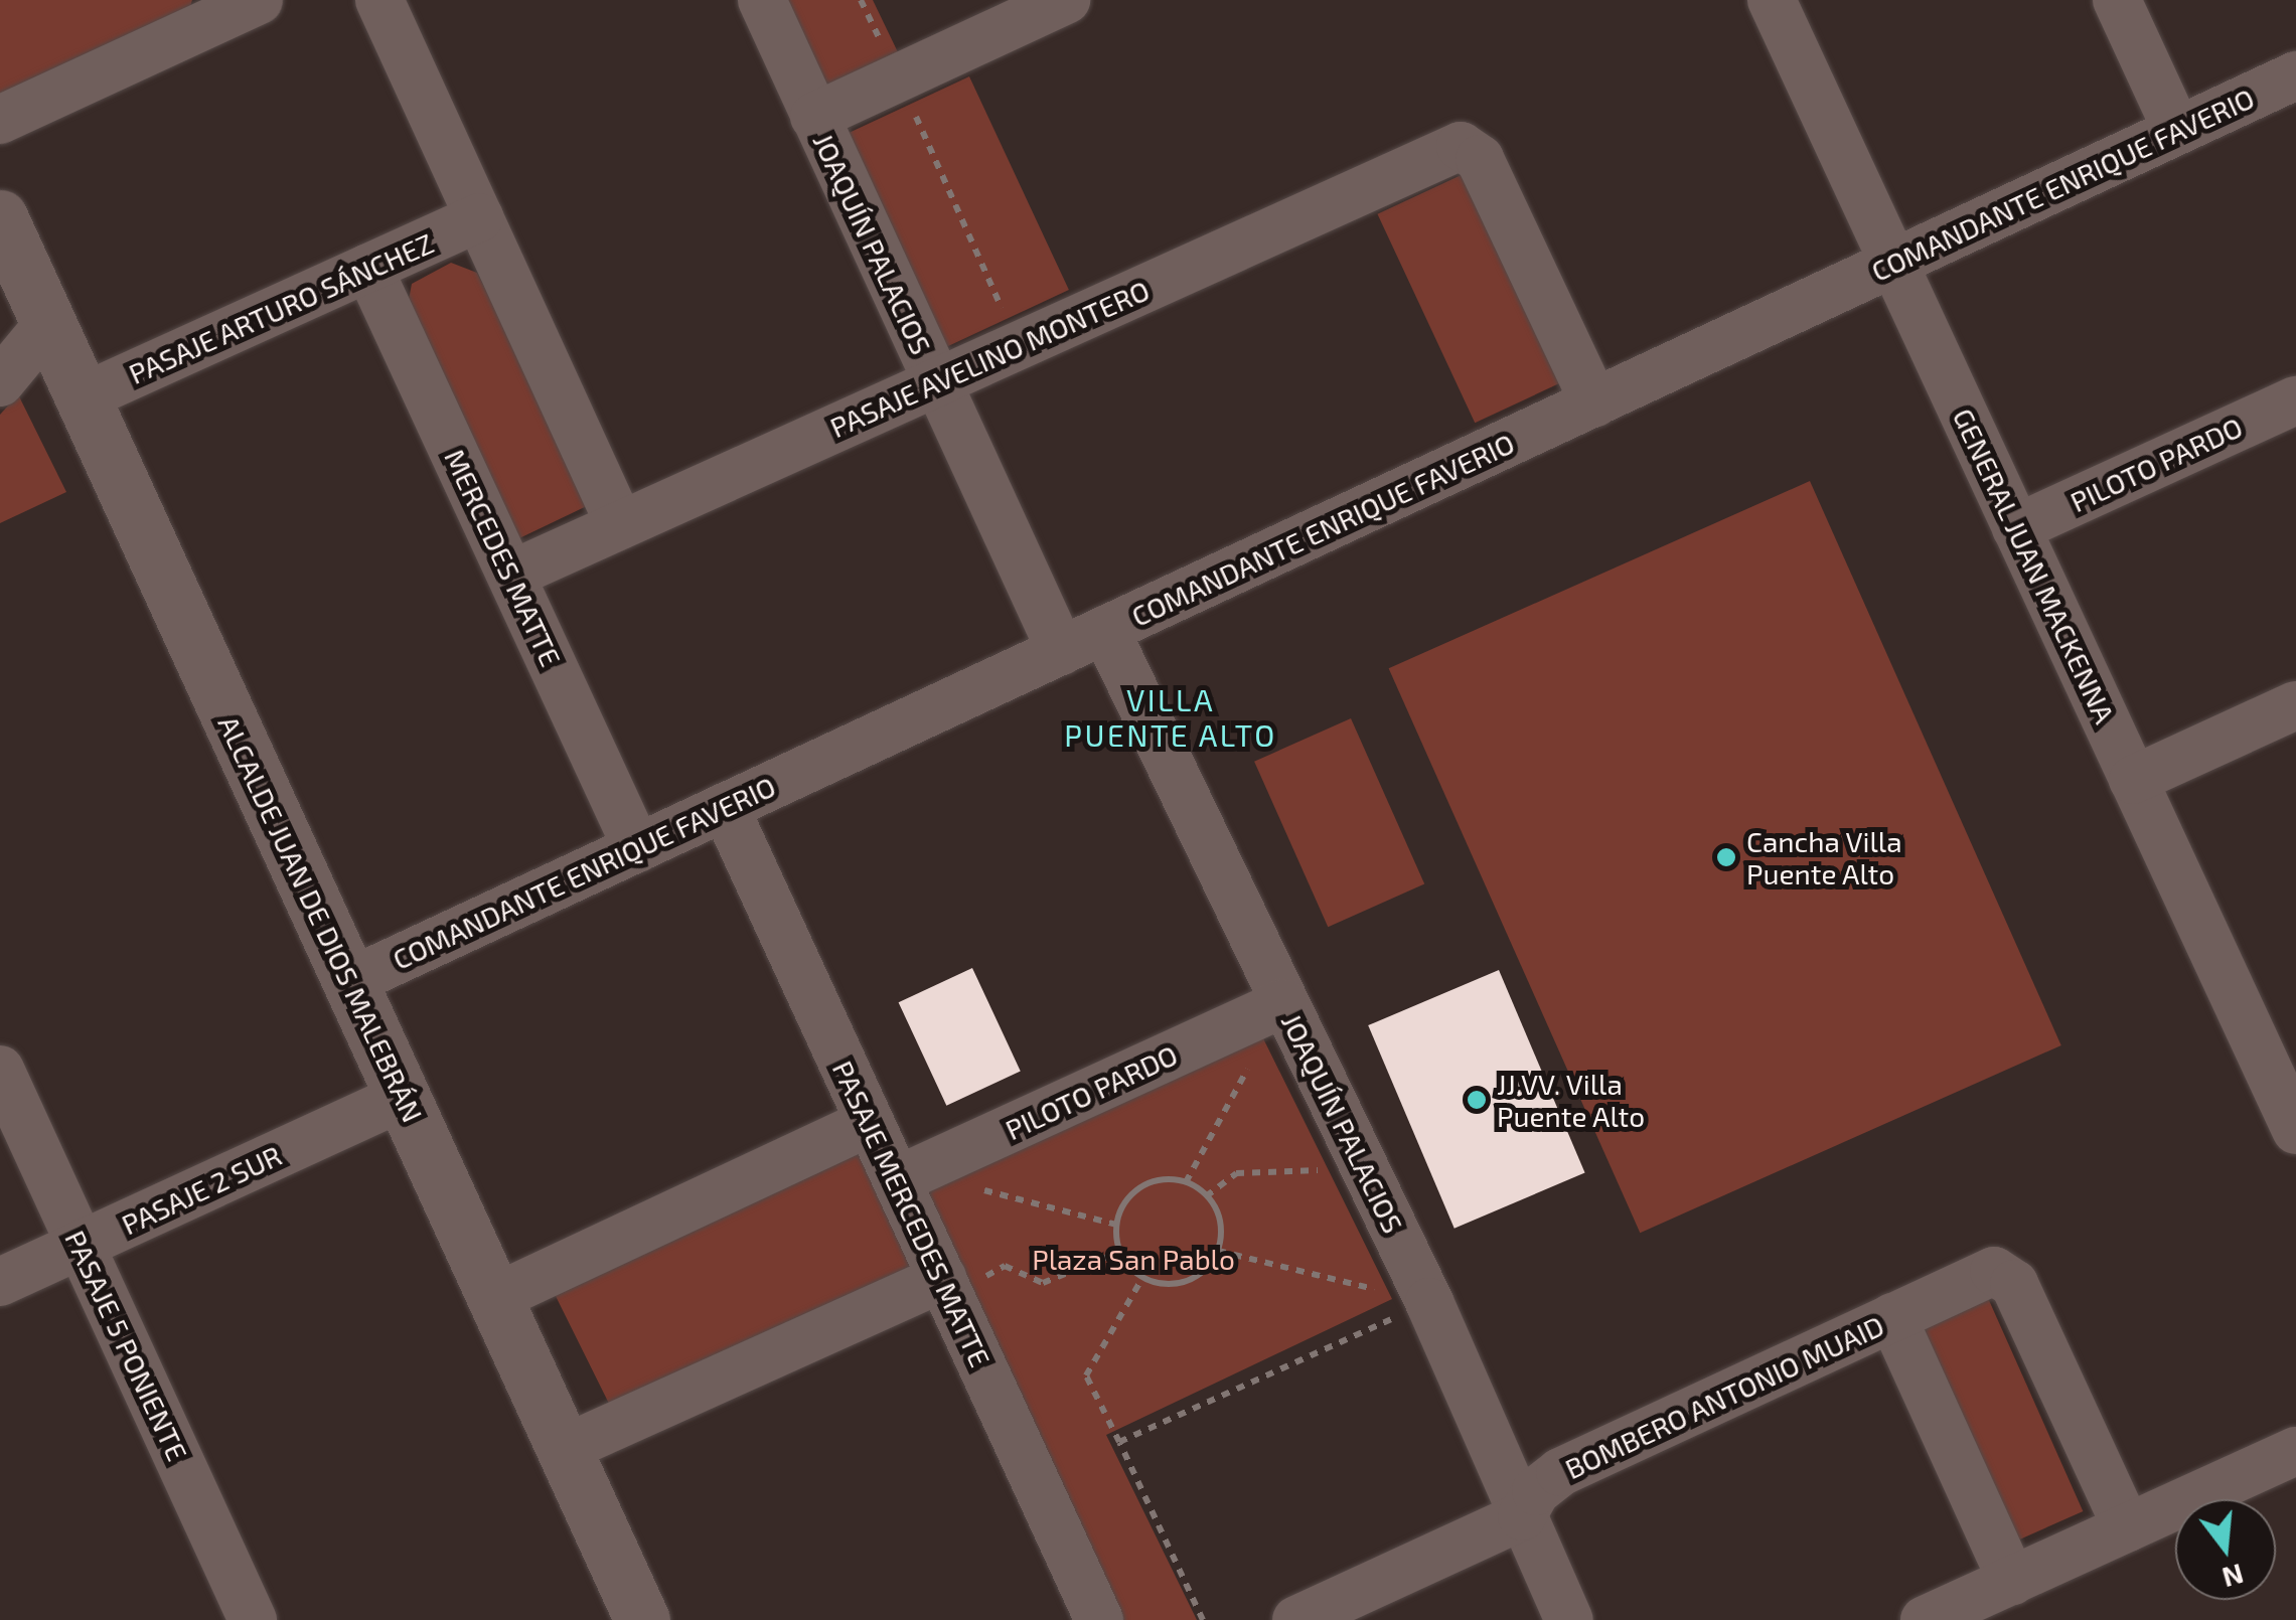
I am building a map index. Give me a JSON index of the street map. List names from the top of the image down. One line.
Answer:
{"streets":{"street":["COMANDANTE ENRIQUE FAVERIO","JOAQUÍN PALACIOS","PASAJE ARTURO SÁNCHEZ","PASAJE AVELINO MONTERO","PILOTO PARDO","MERCEDES MATTE","GENERAL JUAN MACKENNA","ALCALDE JUAN DE DIOS MALEBRÁN","PASAJE 2 SUR","PASAJE MERCEDES MATTE","PASAJE 5 PONIENTE","BOMBERO ANTONIO MUAID"]},"crossings":[["COMANDANTE ENRIQUE FAVERIO","JOAQUÍN PALACIOS"],["COMANDANTE ENRIQUE FAVERIO","PASAJE AVELINO MONTERO"],["COMANDANTE ENRIQUE FAVERIO","MERCEDES MATTE"],["COMANDANTE ENRIQUE FAVERIO","GENERAL JUAN MACKENNA"],["COMANDANTE ENRIQUE FAVERIO","ALCALDE JUAN DE DIOS MALEBRÁN"],["COMANDANTE ENRIQUE FAVERIO","PASAJE MERCEDES MATTE"],["JOAQUÍN PALACIOS","PASAJE AVELINO MONTERO"],["JOAQUÍN PALACIOS","PILOTO PARDO"],["JOAQUÍN PALACIOS","BOMBERO ANTONIO MUAID"],["PASAJE ARTURO SÁNCHEZ","MERCEDES MATTE"],["PASAJE ARTURO SÁNCHEZ","ALCALDE JUAN DE DIOS MALEBRÁN"],["PASAJE AVELINO MONTERO","MERCEDES MATTE"],["PILOTO PARDO","GENERAL JUAN MACKENNA"],["PILOTO PARDO","PASAJE MERCEDES MATTE"],["ALCALDE JUAN DE DIOS MALEBRÁN","PASAJE 2 SUR"],["PASAJE 2 SUR","PASAJE 5 PONIENTE"]],"districts":["VILLA PUENTE ALTO"],"parks":["Plaza San Pablo"],"places":["Cancha Villa Puente Alto","JJ.VV. Villa Puente Alto"],"north":"bottom"}
